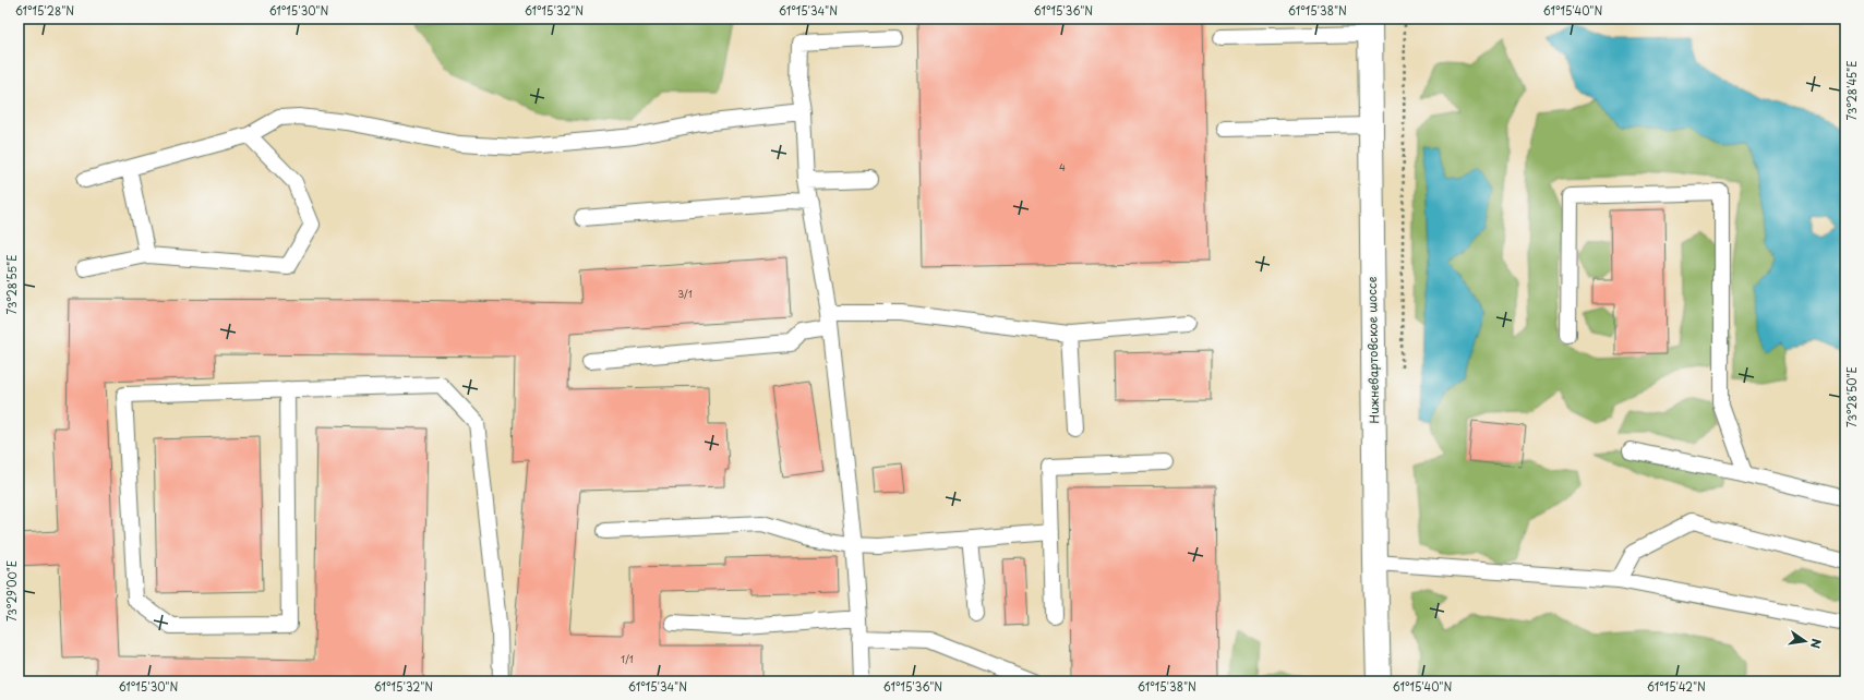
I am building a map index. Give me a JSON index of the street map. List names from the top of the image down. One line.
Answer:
{"streets":{"street":["Нижневартовское шоссе"]},"house_numbers":["4","3/1","1/1"],"north":"right","coordinates":["61°15'28\"N","61°15'30\"N","61°15'32\"N","61°15'34\"N","61°15'36\"N","61°15'38\"N","61°15'40\"N","73°28'45\"E","73°28'55\"E","73°28'50\"E","73°29'00\"E","61°15'42\"N"]}
